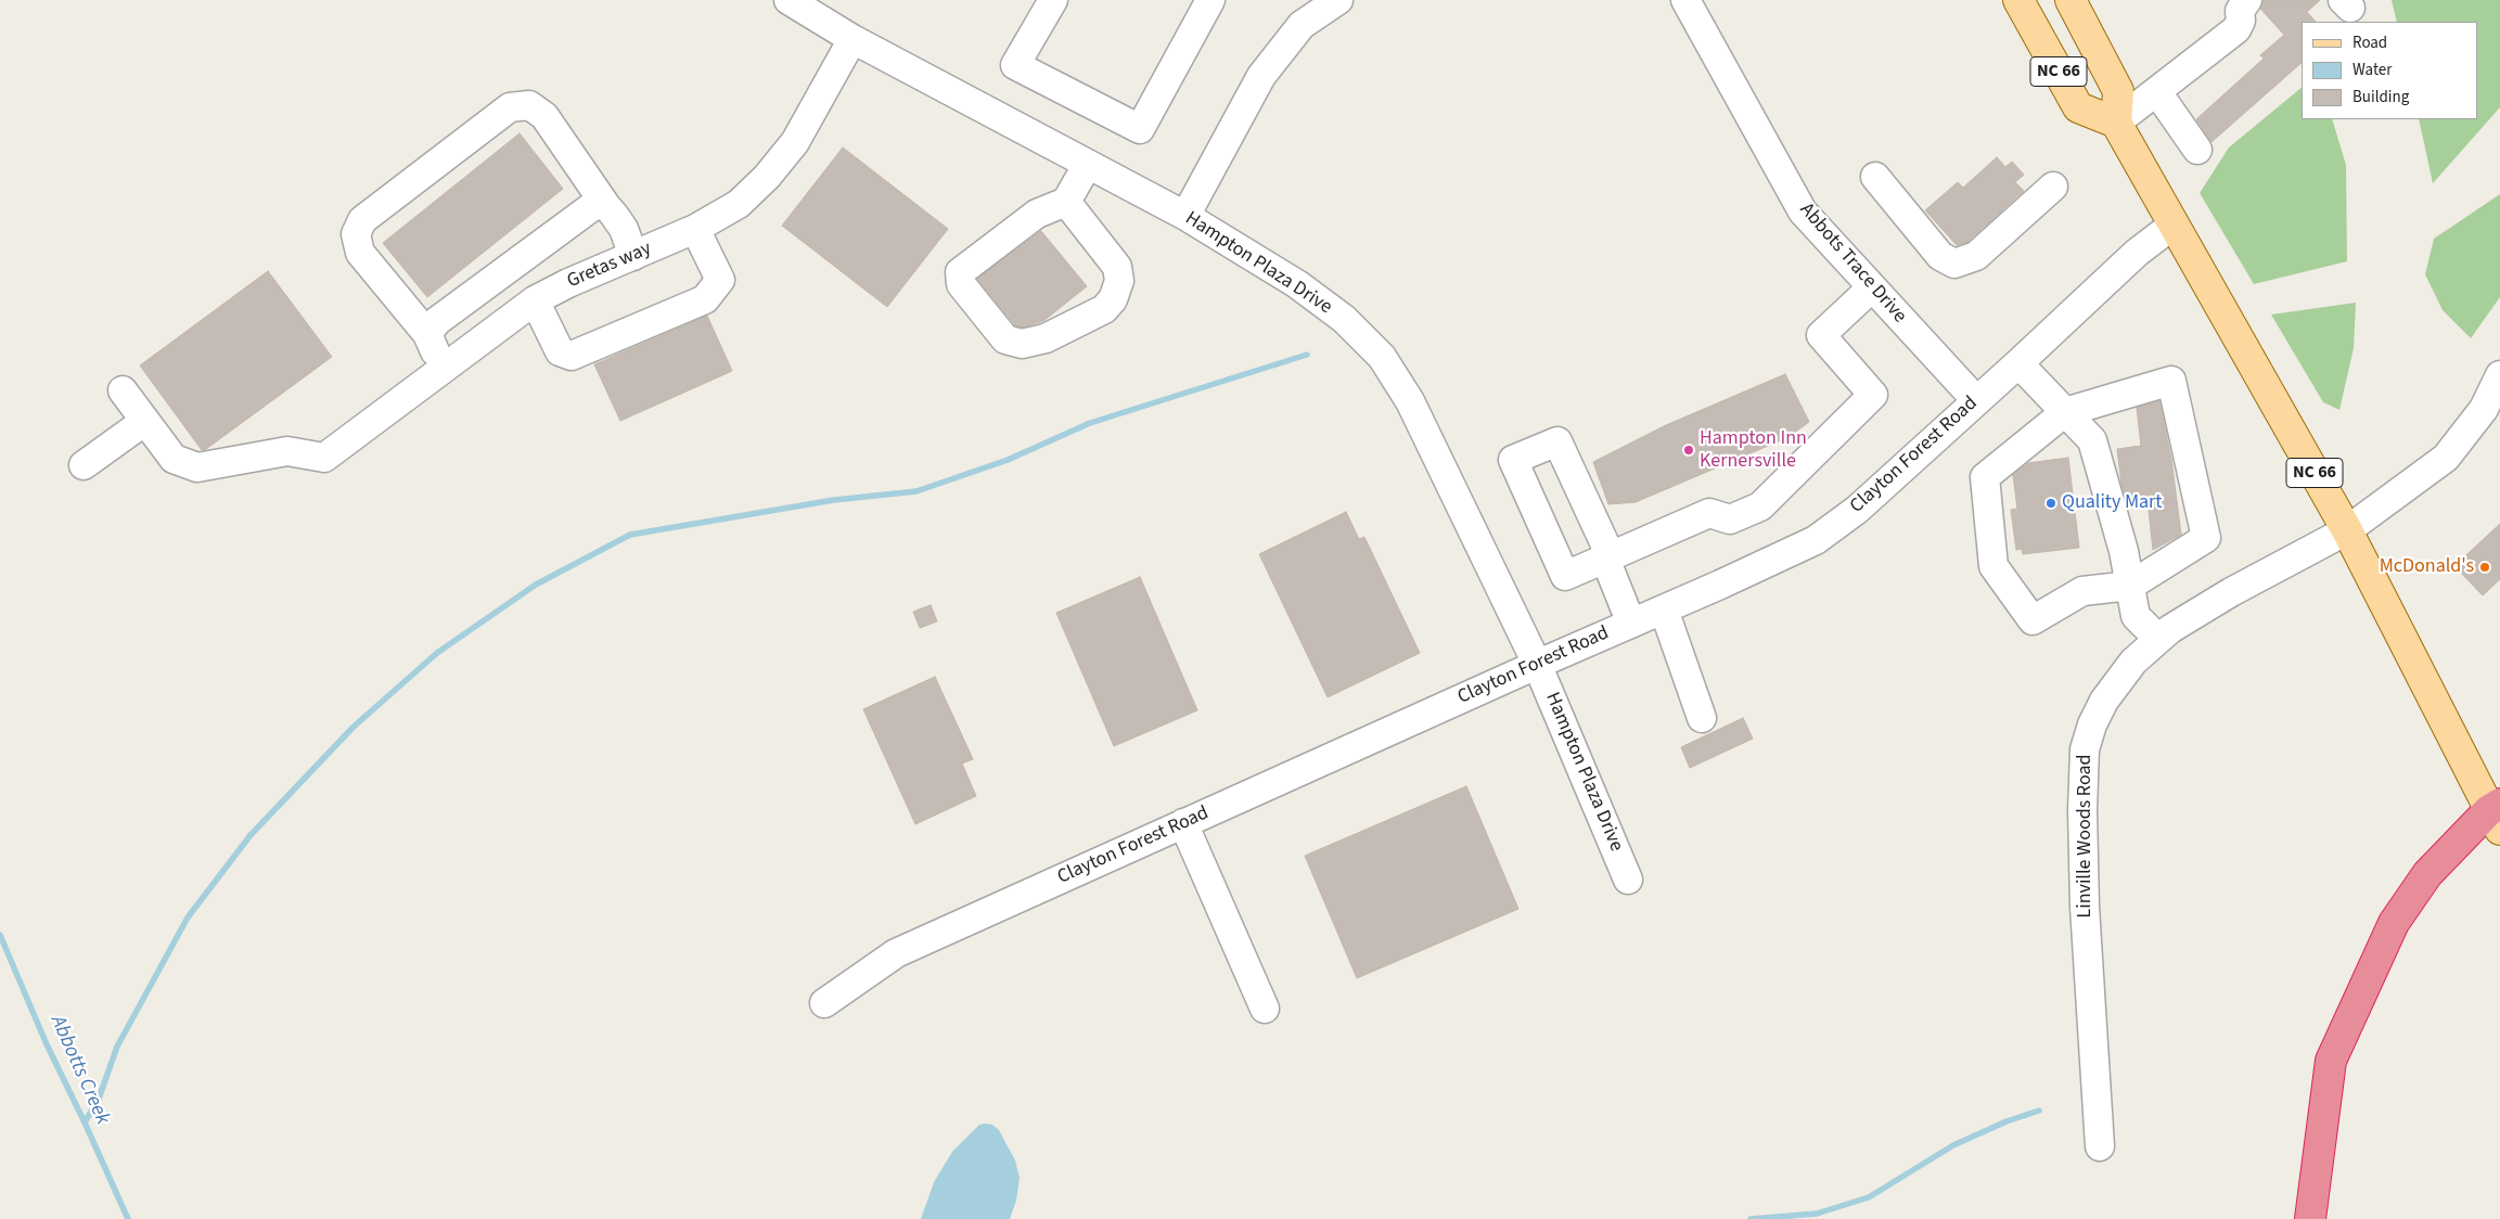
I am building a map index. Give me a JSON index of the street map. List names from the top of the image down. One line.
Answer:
{"streets":{"main road":["NC 66"],"street":["Hampton Plaza Drive","Abbots Trace Drive","Gretas way","Clayton Forest Road","Linville Woods Road"]},"crossings":[["NC 66","Clayton Forest Road"],["NC 66","Linville Woods Road"],["Hampton Plaza Drive","Gretas way"],["Hampton Plaza Drive","Clayton Forest Road"],["Abbots Trace Drive","Clayton Forest Road"]],"water":["Abbotts Creek"],"places":["Hampton Inn Kernersville","Quality Mart","McDonald's"],"legend":["Road","Water","Building"]}
